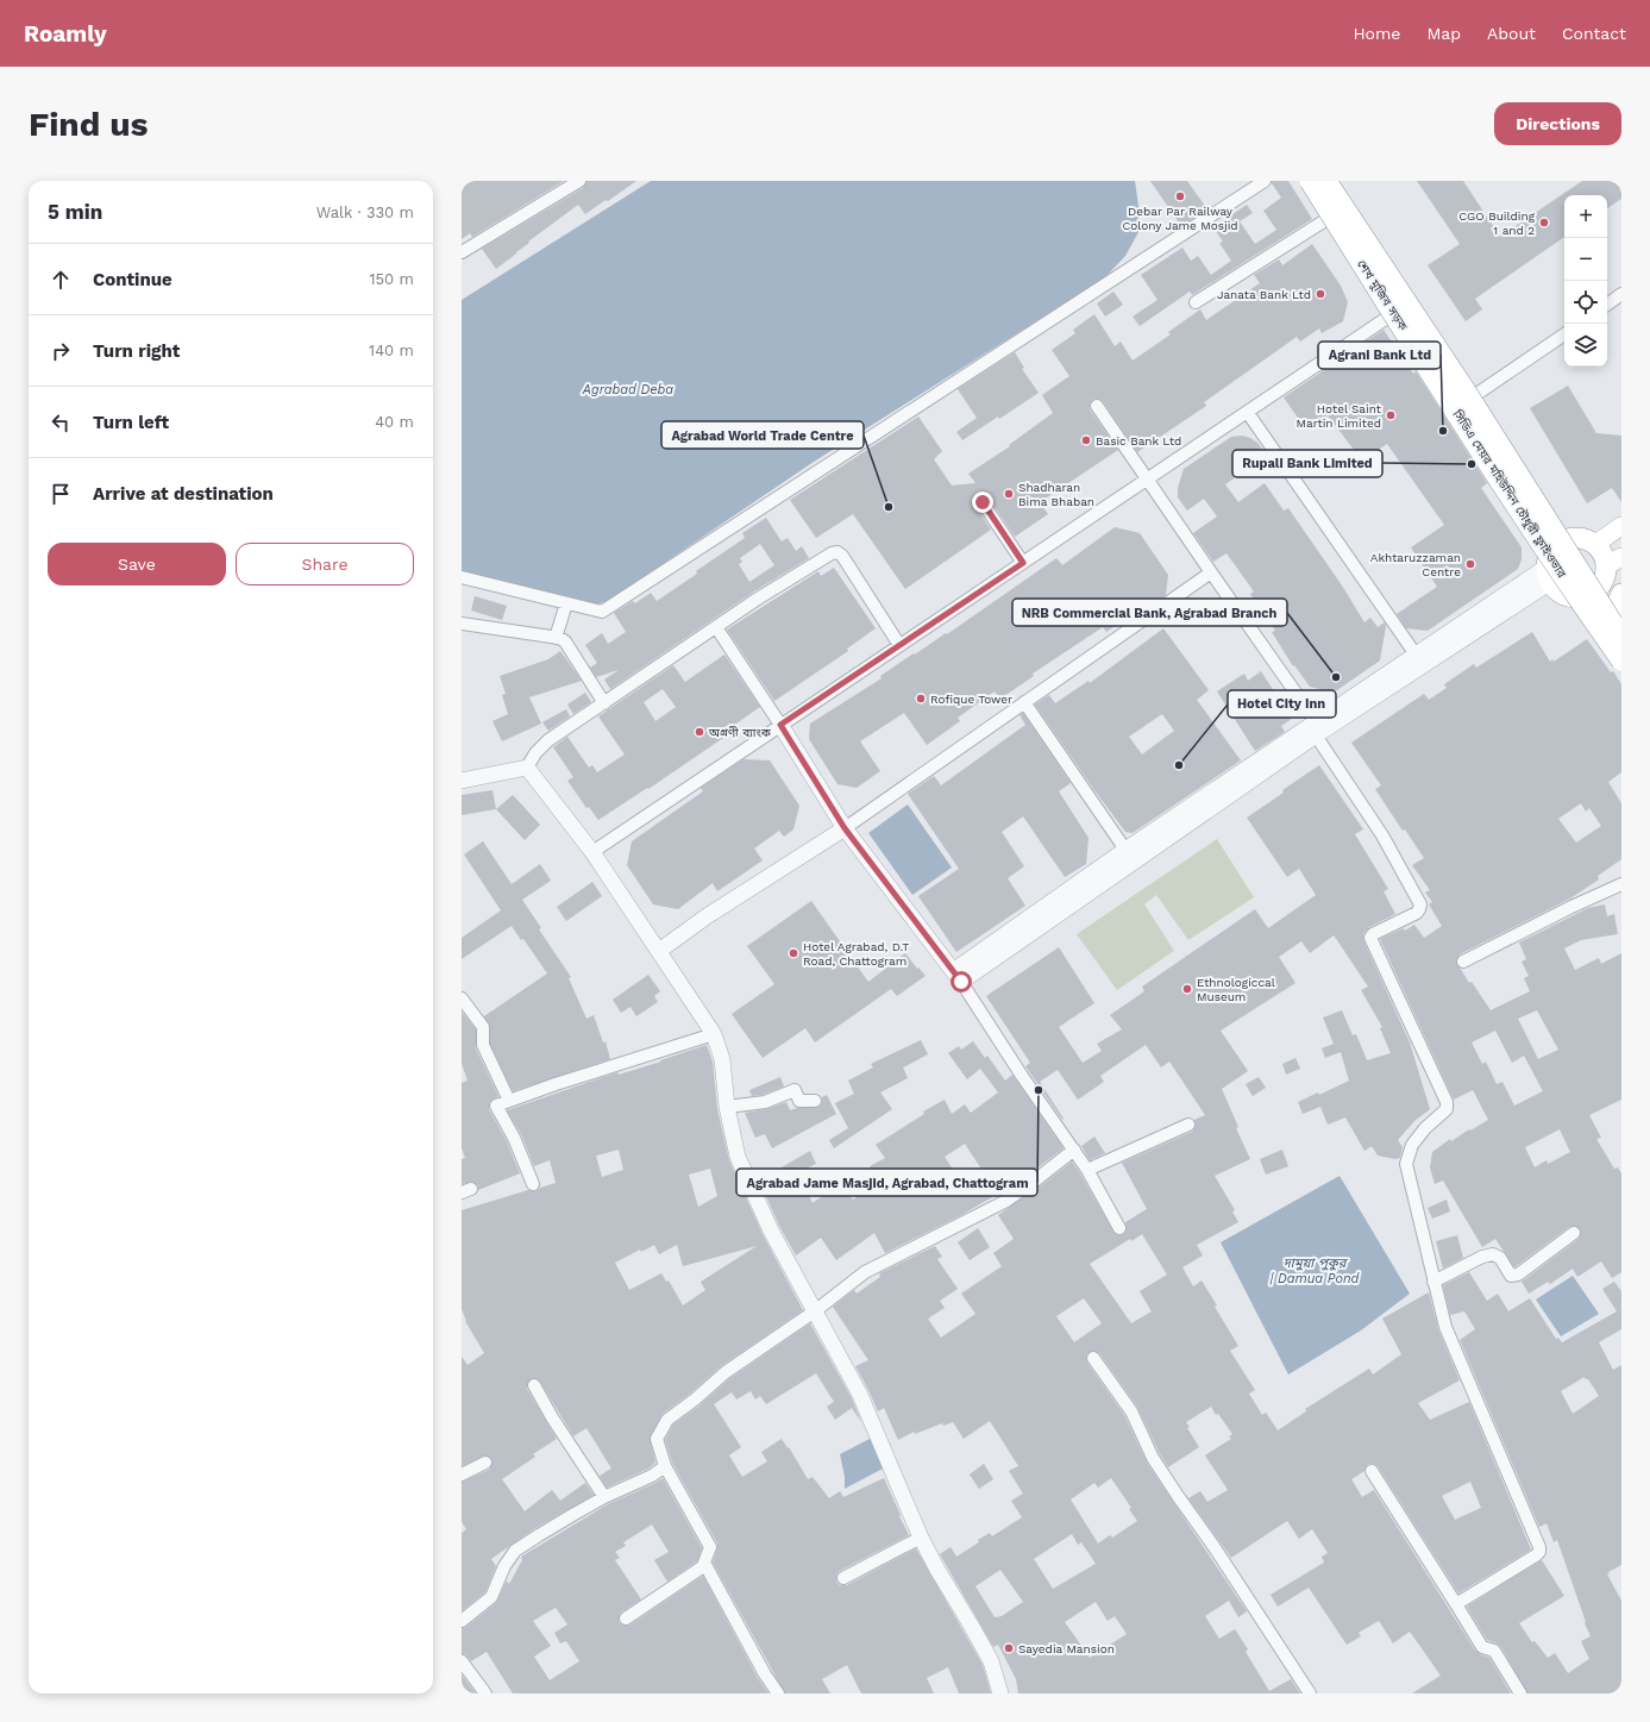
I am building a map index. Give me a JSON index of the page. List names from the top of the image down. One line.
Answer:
{"streets":{"highway":["শেখ মুজিব সড়ক","সিডিএ মেয়র মহিউদ্দিন চৌধুরী ফ্লাইওভার"]},"crossings":[["শেখ মুজিব সড়ক","সিডিএ মেয়র মহিউদ্দিন চৌধুরী ফ্লাইওভার"]],"water":["Agrabad Deba","দামুয়া পুকুর | Damua Pond"],"places":["Debar Par Railway Colony Jame Mosjid","CGO Building 1 and 2","Janata Bank Ltd","Hotel Saint Martin Limited","Agrani Bank Ltd","Basic Bank Ltd","Rupali Bank Limited","Shadharan Bima Bhaban","Agrabad World Trade Centre","Akhtaruzzaman Centre","NRB Commercial Bank, Agrabad Branch","Rofique Tower","অগ্রণী ব্যাংক","Hotel City Inn","Hotel Agrabad, D.T Road, Chattogram","Ethnologiccal Museum","Agrabad Jame Masjid, Agrabad, Chattogram","Sayedia Mansion"],"page":{"header":"Roamly","nav":["Home","Map","About","Contact"],"buttons":["Directions",["Save","Share"]],"title":"Find us","heading":["5 min","Walk · 330 m"],"map_buttons":["+","−"],"list":[["Continue","150 m"],["Turn right","140 m"],["Turn left","40 m"],"Arrive at destination"]}}
